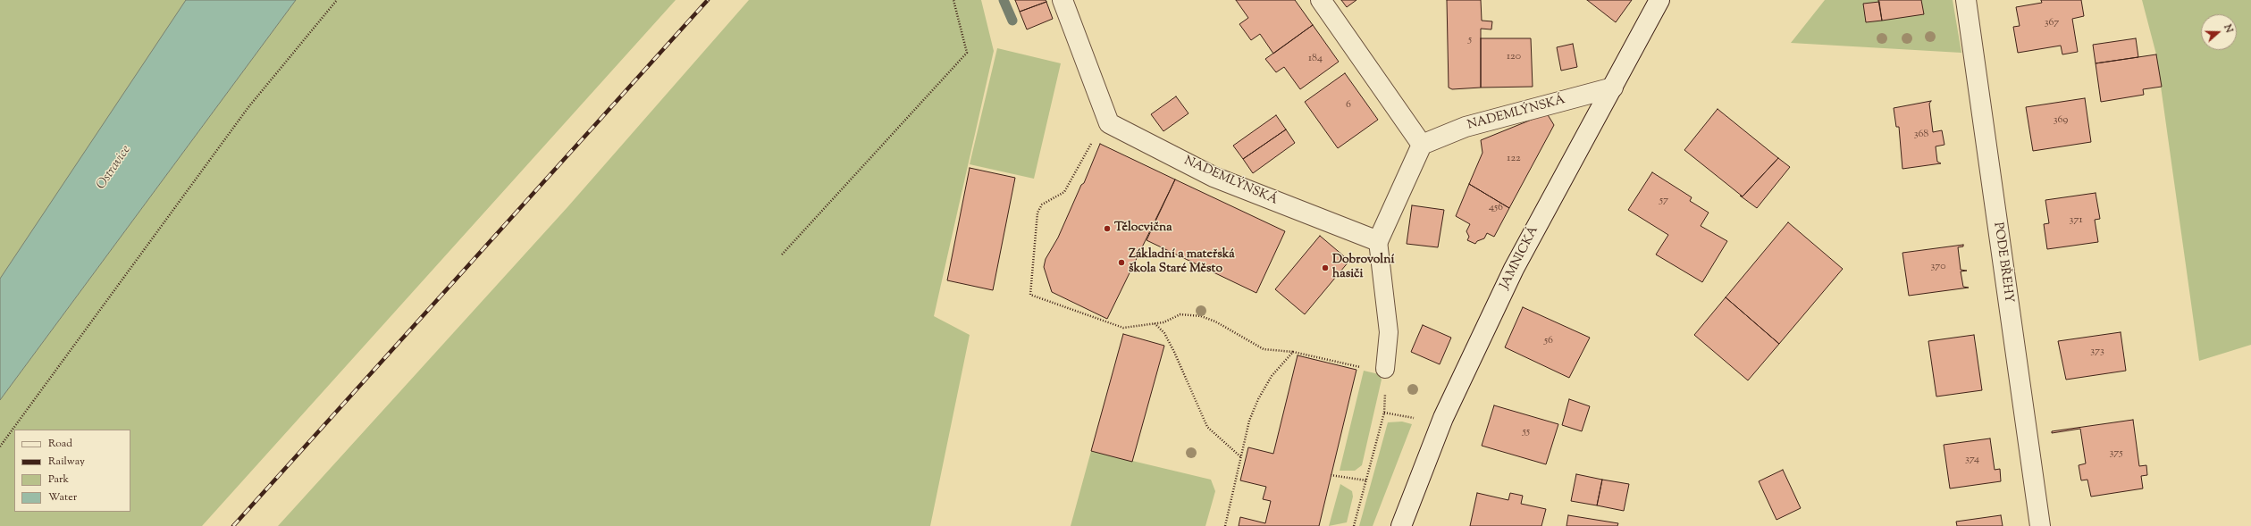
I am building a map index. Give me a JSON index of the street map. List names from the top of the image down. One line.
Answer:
{"streets":{"street":["NADEMLÝNSKÁ","JAMNICKÁ","PODE BŘEHY"]},"crossings":[["NADEMLÝNSKÁ","JAMNICKÁ"]],"water":["Ostravice"],"places":["Tělocvična","Základní a mateřská škola Staré Město","Dobrovolní hasiči"],"house_numbers":["367","5","120","184","6","369","368","122","57","456","371","370","56","373","55","375","374"],"legend":["Road","Railway","Park","Water"],"north":"right"}
